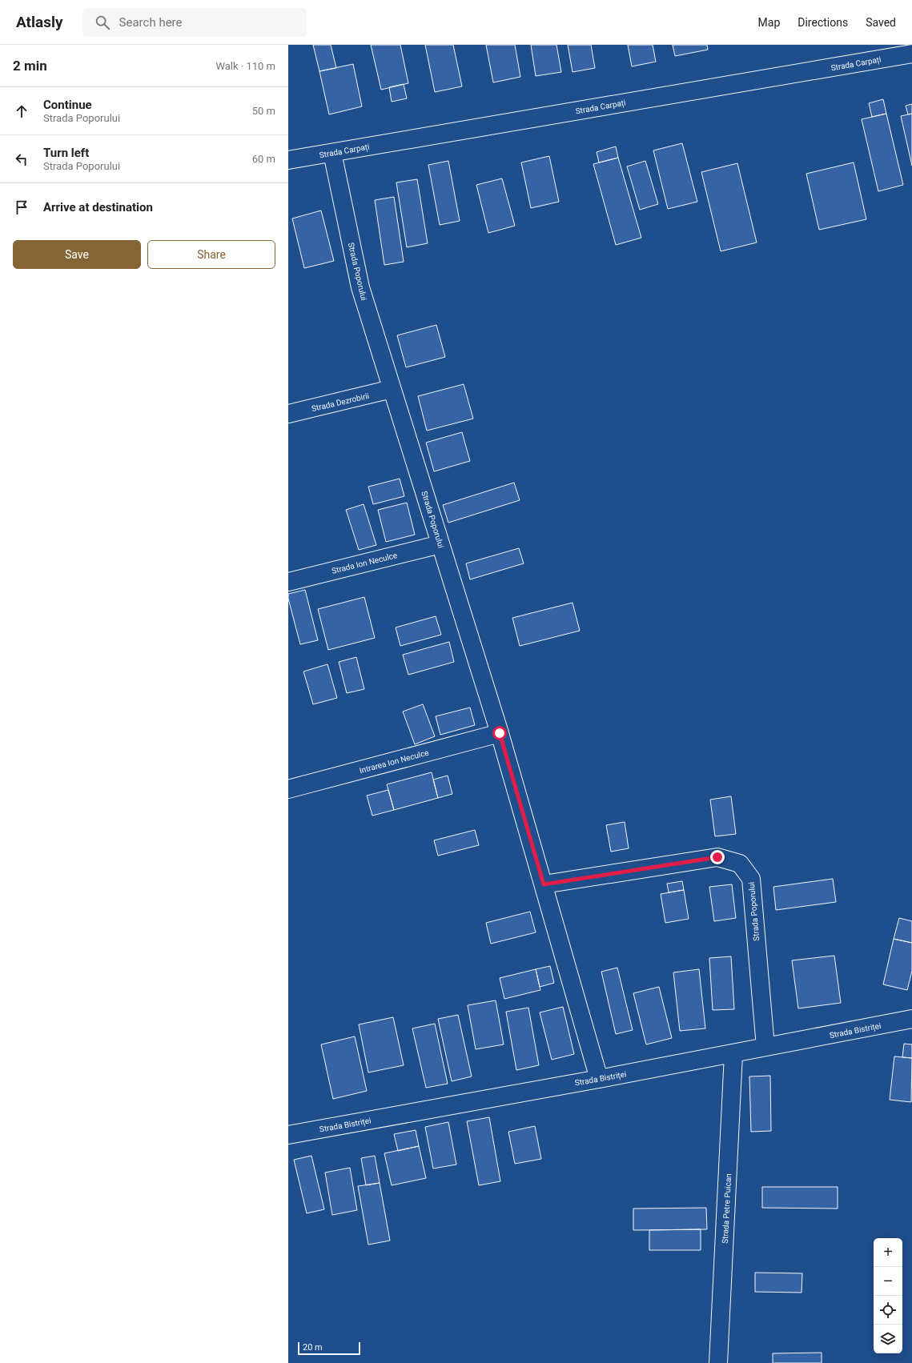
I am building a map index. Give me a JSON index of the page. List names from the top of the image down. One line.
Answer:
{"streets":{"street":["Strada Carpați","Strada Poporului","Strada Dezrobirii","Strada Ion Neculce","Intrarea Ion Neculce","Strada Bistriței","Strada Petre Puican"]},"crossings":[["Strada Carpați","Strada Poporului"],["Strada Poporului","Strada Dezrobirii"],["Strada Poporului","Strada Ion Neculce"],["Strada Poporului","Intrarea Ion Neculce"],["Strada Poporului","Strada Bistriței"],["Strada Bistriței","Strada Petre Puican"]],"scale_bar":"20 m","page":{"header":"Atlasly","search":"Search here","nav":["Map","Directions","Saved"],"heading":["2 min","Walk · 110 m"],"list":[["Continue","Strada Poporului","50 m"],["Turn left","Strada Poporului","60 m"],"Arrive at destination"],"buttons":["Save","Share"],"map_buttons":["+","−"],"scale":"20 m"}}
